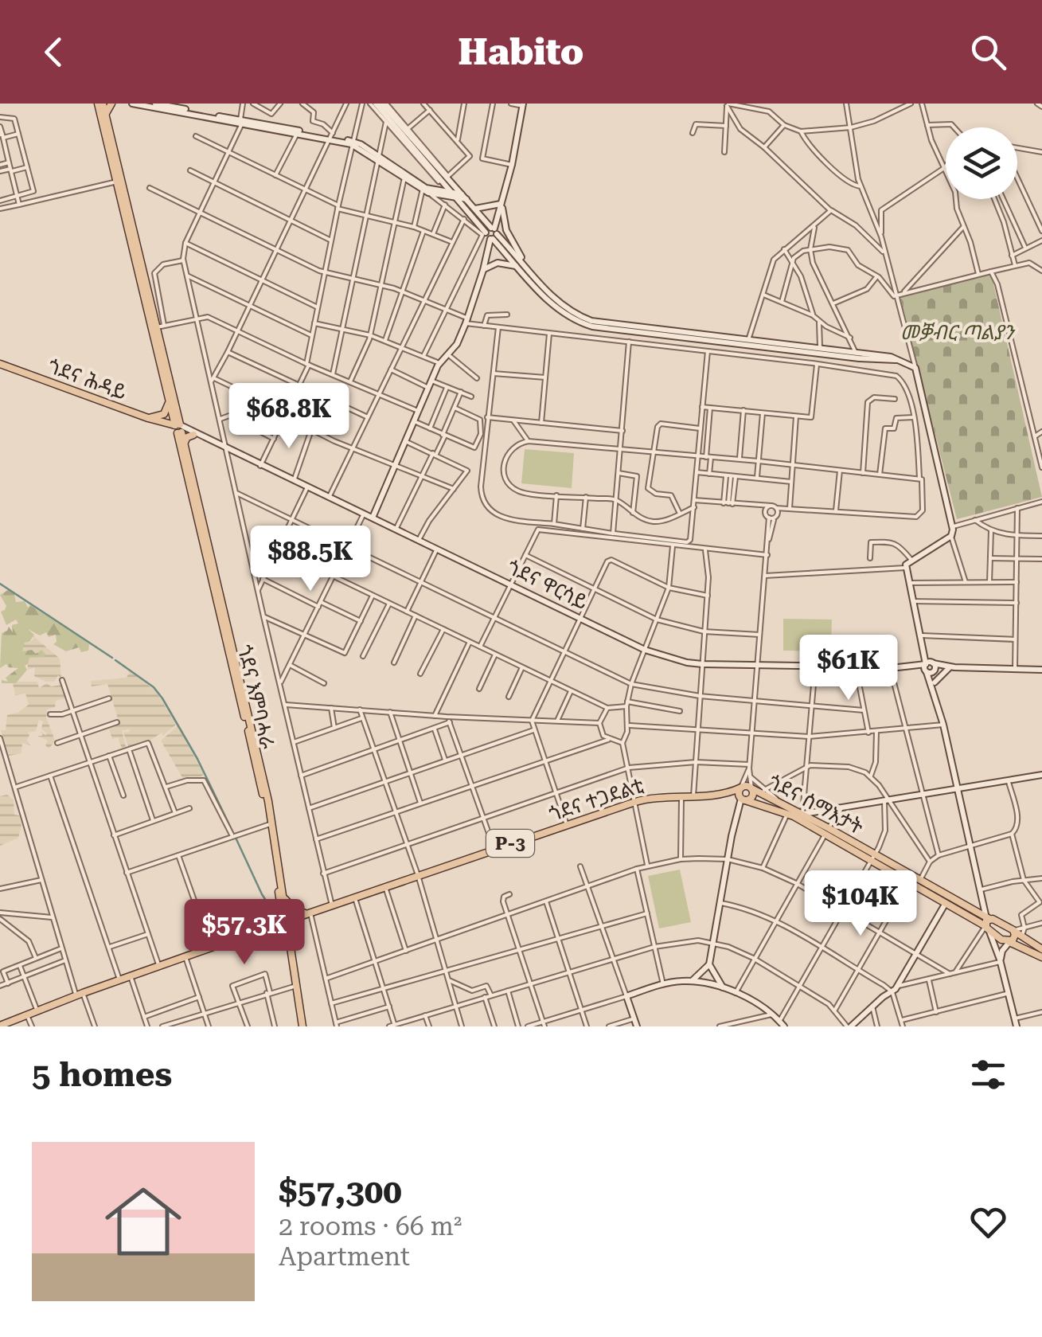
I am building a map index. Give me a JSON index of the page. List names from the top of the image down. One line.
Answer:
{"streets":{"main road":["ጎደና ሕዳይ","ጎደና ዋርሳይ","ጎደና እምባሓራ","ጎደና ተጋደልቲ","ጎደና ሰማእታት","P-3"]},"crossings":[["ጎደና ሕዳይ","ጎደና ዋርሳይ"],["ጎደና ሕዳይ","ጎደና እምባሓራ"],["ጎደና ዋርሳይ","ጎደና እምባሓራ"],["ጎደና እምባሓራ","P-3"],["ጎደና ተጋደልቲ","ጎደና ሰማእታት"],["ጎደና ተጋደልቲ","P-3"]],"parks":["መቓብር ጣልያን"],"page":{"header":"Habito","price":["$68.8K","$88.5K","$61K","$104K","$57.3K"],"heading":"5 homes","list":[{"name":"$57,300","note":"2 rooms · 66 m² · Apartment"}]}}
